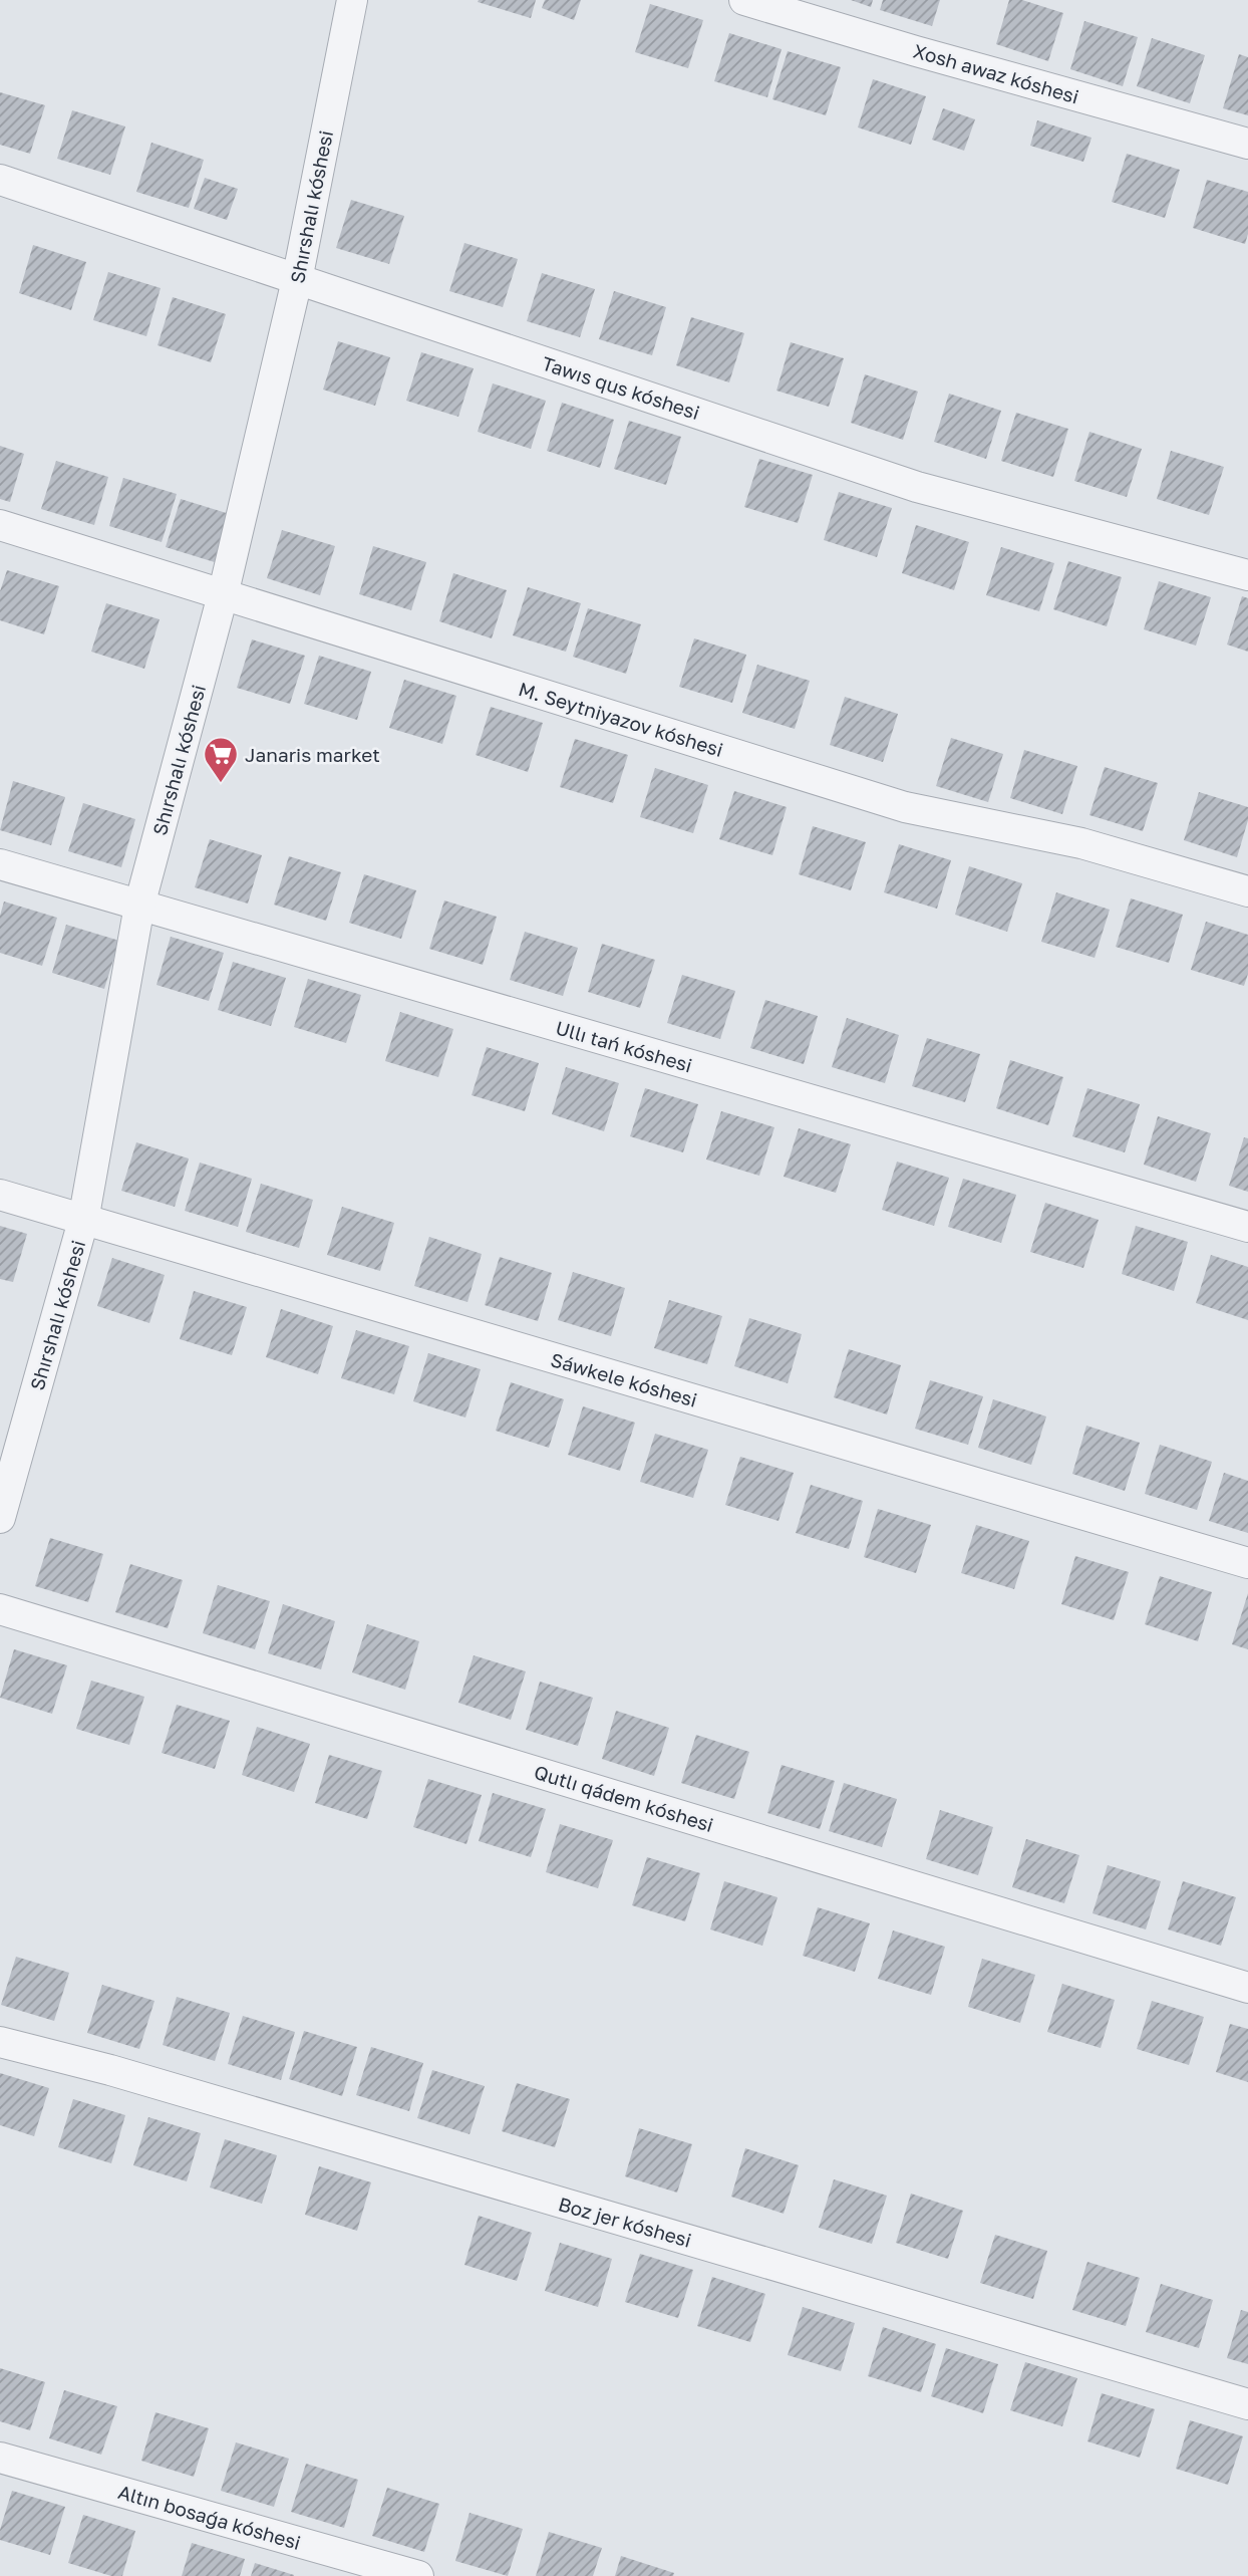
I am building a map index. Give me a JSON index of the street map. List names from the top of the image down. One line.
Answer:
{"streets":{"street":["Xosh awaz kóshesi","Shırshalı kóshesi","Tawıs qus kóshesi","M. Seytniyazov kóshesi","Ullı tań kóshesi","Sáwkele kóshesi","Qutlı qádem kóshesi","Boz jer kóshesi","Altın bosaǵa kóshesi"]},"crossings":[["Shırshalı kóshesi","Tawıs qus kóshesi"],["Shırshalı kóshesi","M. Seytniyazov kóshesi"],["Shırshalı kóshesi","Ullı tań kóshesi"],["Shırshalı kóshesi","Sáwkele kóshesi"]],"places":{"supermarket":["Janaris market"]}}
